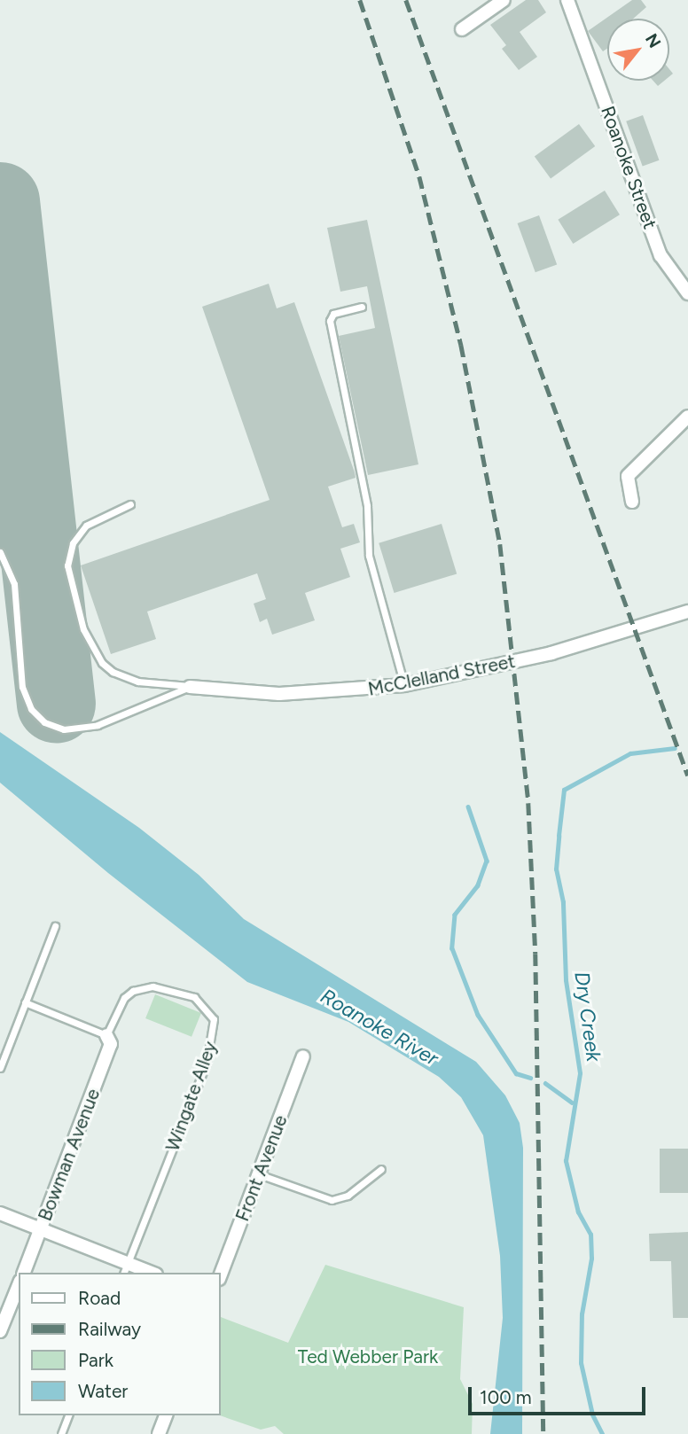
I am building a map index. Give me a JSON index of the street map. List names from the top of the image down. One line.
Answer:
{"streets":{"street":["Roanoke Street","McClelland Street","Bowman Avenue","Front Avenue"],"lane":["Wingate Alley"]},"crossings":[["Wingate Alley","Bowman Avenue"]],"water":["Dry Creek","Roanoke River"],"parks":["Ted Webber Park"],"legend":["Road","Railway","Park","Water"],"scale_bar":"100 m","north":"top right"}
